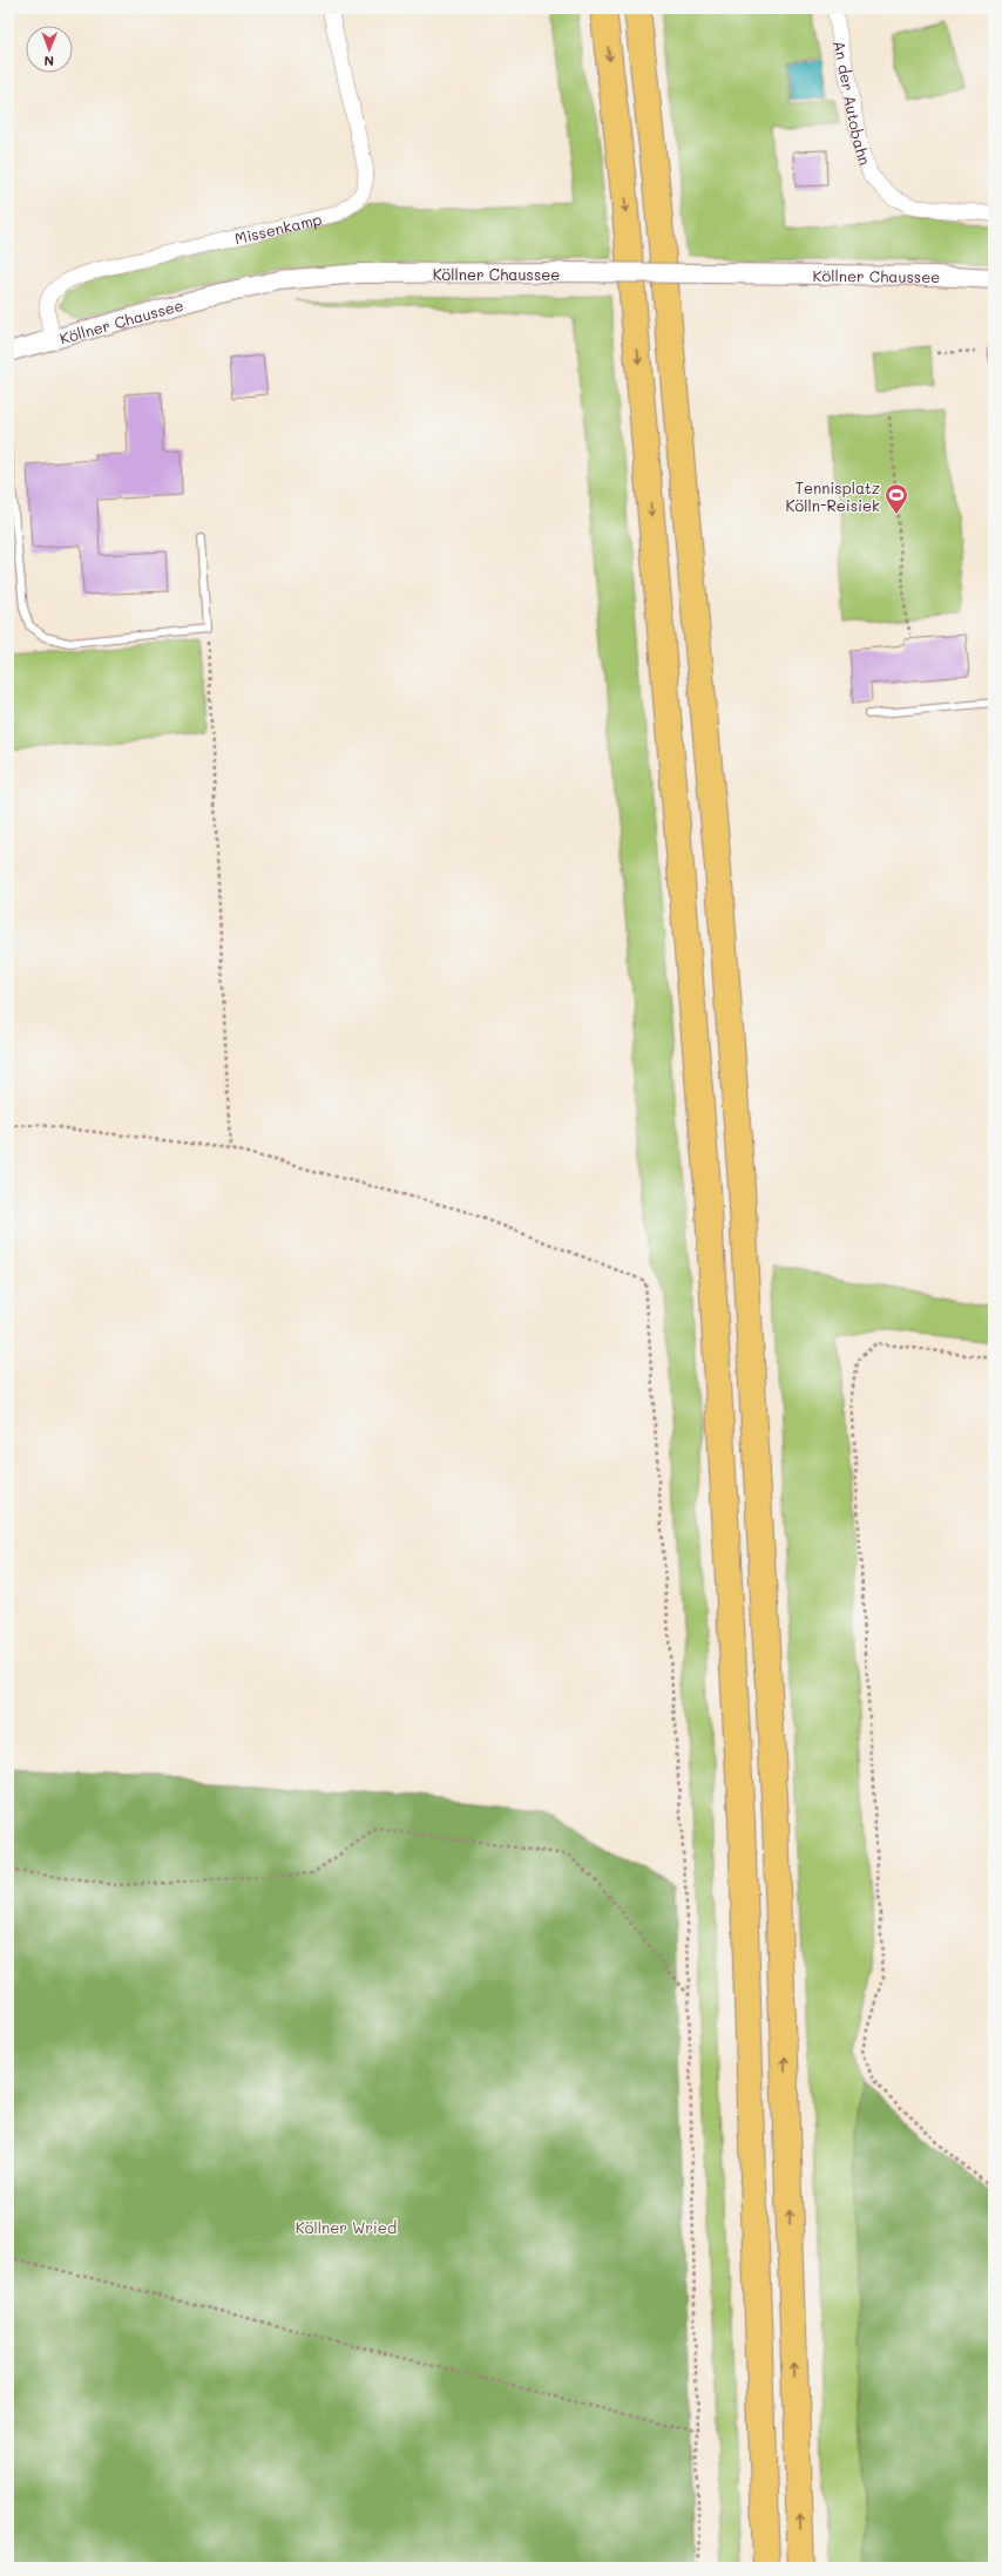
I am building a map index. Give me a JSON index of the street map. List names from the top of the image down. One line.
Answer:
{"streets":{"street":["An der Autobahn","Missenkamp","Köllner Chaussee"]},"crossings":[["Missenkamp","Köllner Chaussee"]],"parks":["Köllner Wried"],"places":{"sports":["Tennisplatz Kölln-Reisiek"]},"north":"bottom"}
